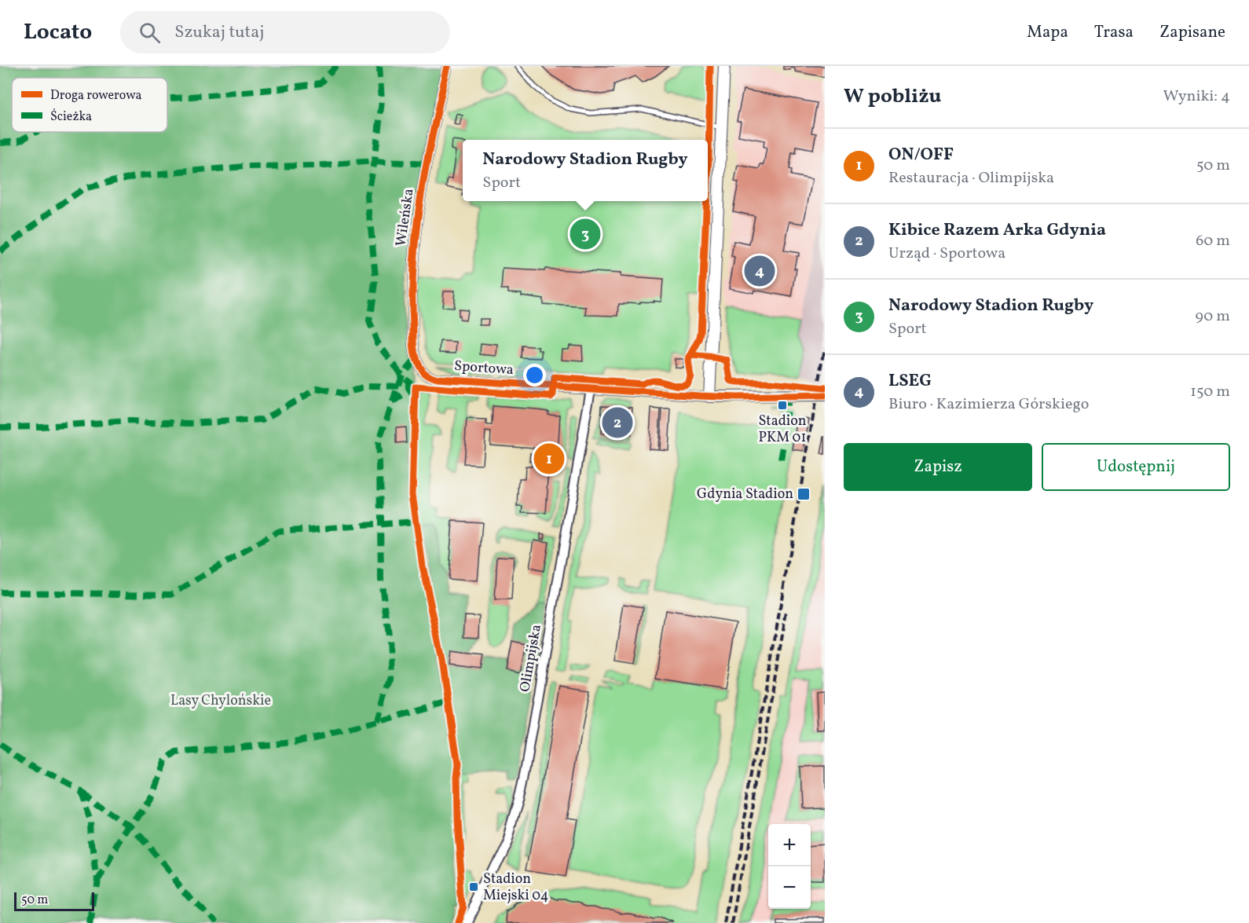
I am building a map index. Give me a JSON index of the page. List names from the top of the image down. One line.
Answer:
{"streets":{"street":["Wileńska","Sportowa","Olimpijska"]},"crossings":[["Wileńska","Sportowa"],["Sportowa","Olimpijska"]],"parks":["Lasy Chylońskie"],"places":{"transit":["Stadion PKM 01","Gdynia Stadion","Stadion Miejski 04"]},"legend":["Droga rowerowa","Ścieżka"],"scale_bar":"50 m","page":{"header":"Locato","search":"Szukaj tutaj","nav":["Mapa","Trasa","Zapisane"],"heading":["W pobliżu","Wyniki: 4"],"list":[{"mark":"1","name":"ON/OFF","note":"Restauracja · Olimpijska","value":"50 m"},{"mark":"2","name":"Kibice Razem Arka Gdynia","note":"Urząd · Sportowa","value":"60 m"},{"mark":"3","name":"Narodowy Stadion Rugby","note":"Sport","value":"90 m"},{"mark":"4","name":"LSEG","note":"Biuro · Kazimierza Górskiego","value":"150 m"}],"popup":["Narodowy Stadion Rugby","Sport"],"pins":["3","4","2","1"],"buttons":["Zapisz","Udostępnij"],"map_buttons":["+","−"],"scale":"50 m"}}
